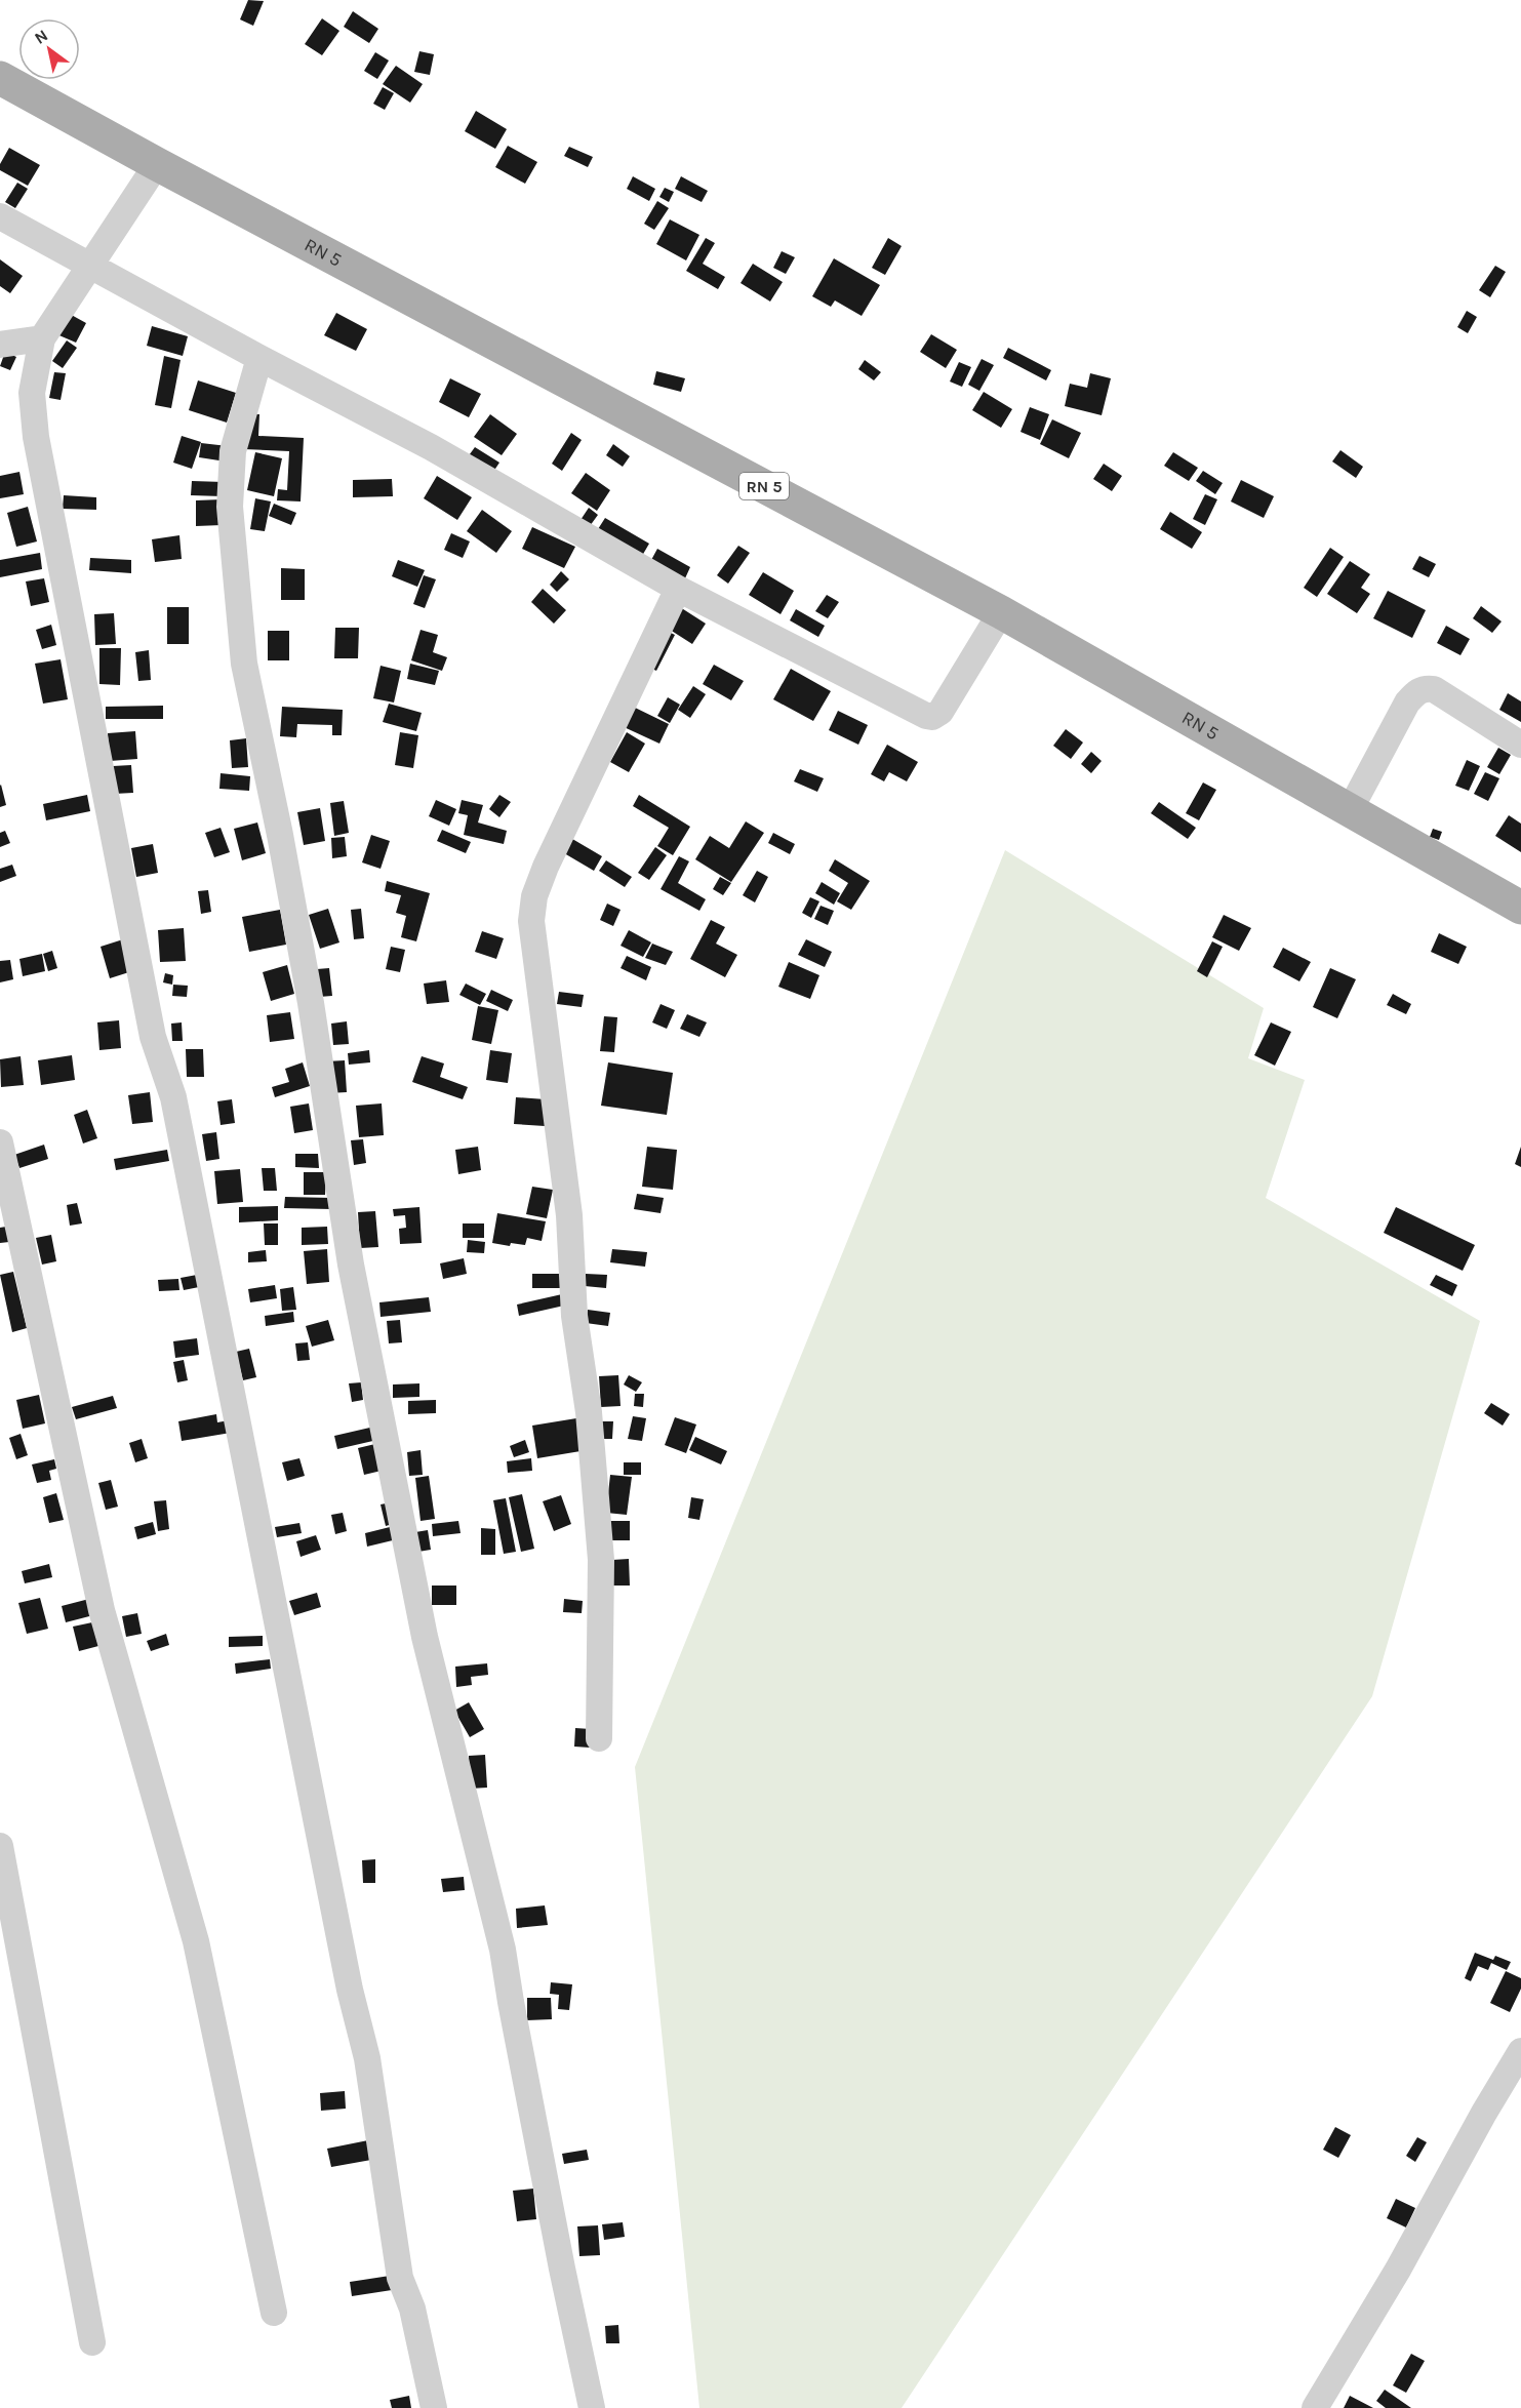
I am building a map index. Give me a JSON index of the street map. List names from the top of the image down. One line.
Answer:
{"streets":{"main road":["RN 5"]},"north":"top left"}
